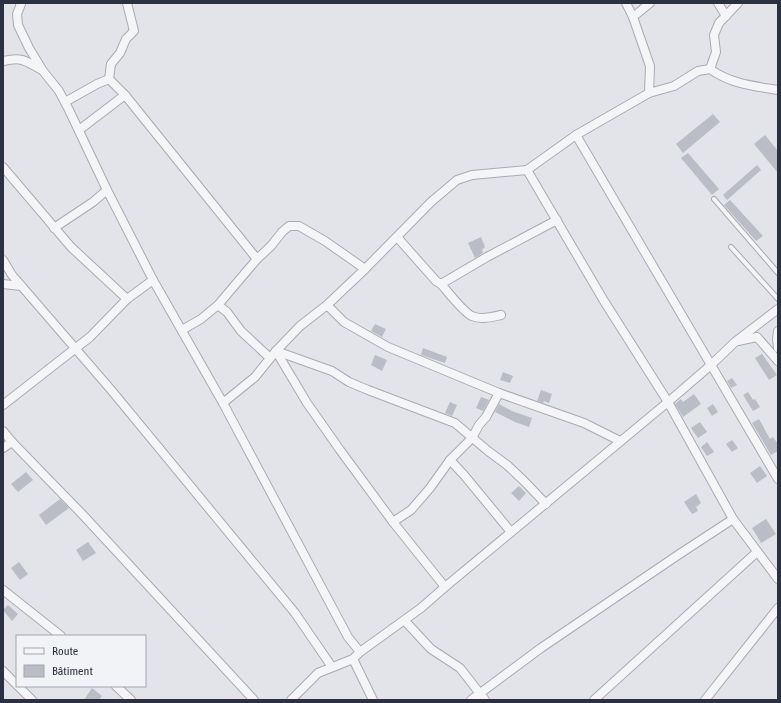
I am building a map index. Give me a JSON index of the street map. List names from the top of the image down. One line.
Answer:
{"legend":["Route","Bâtiment"]}
